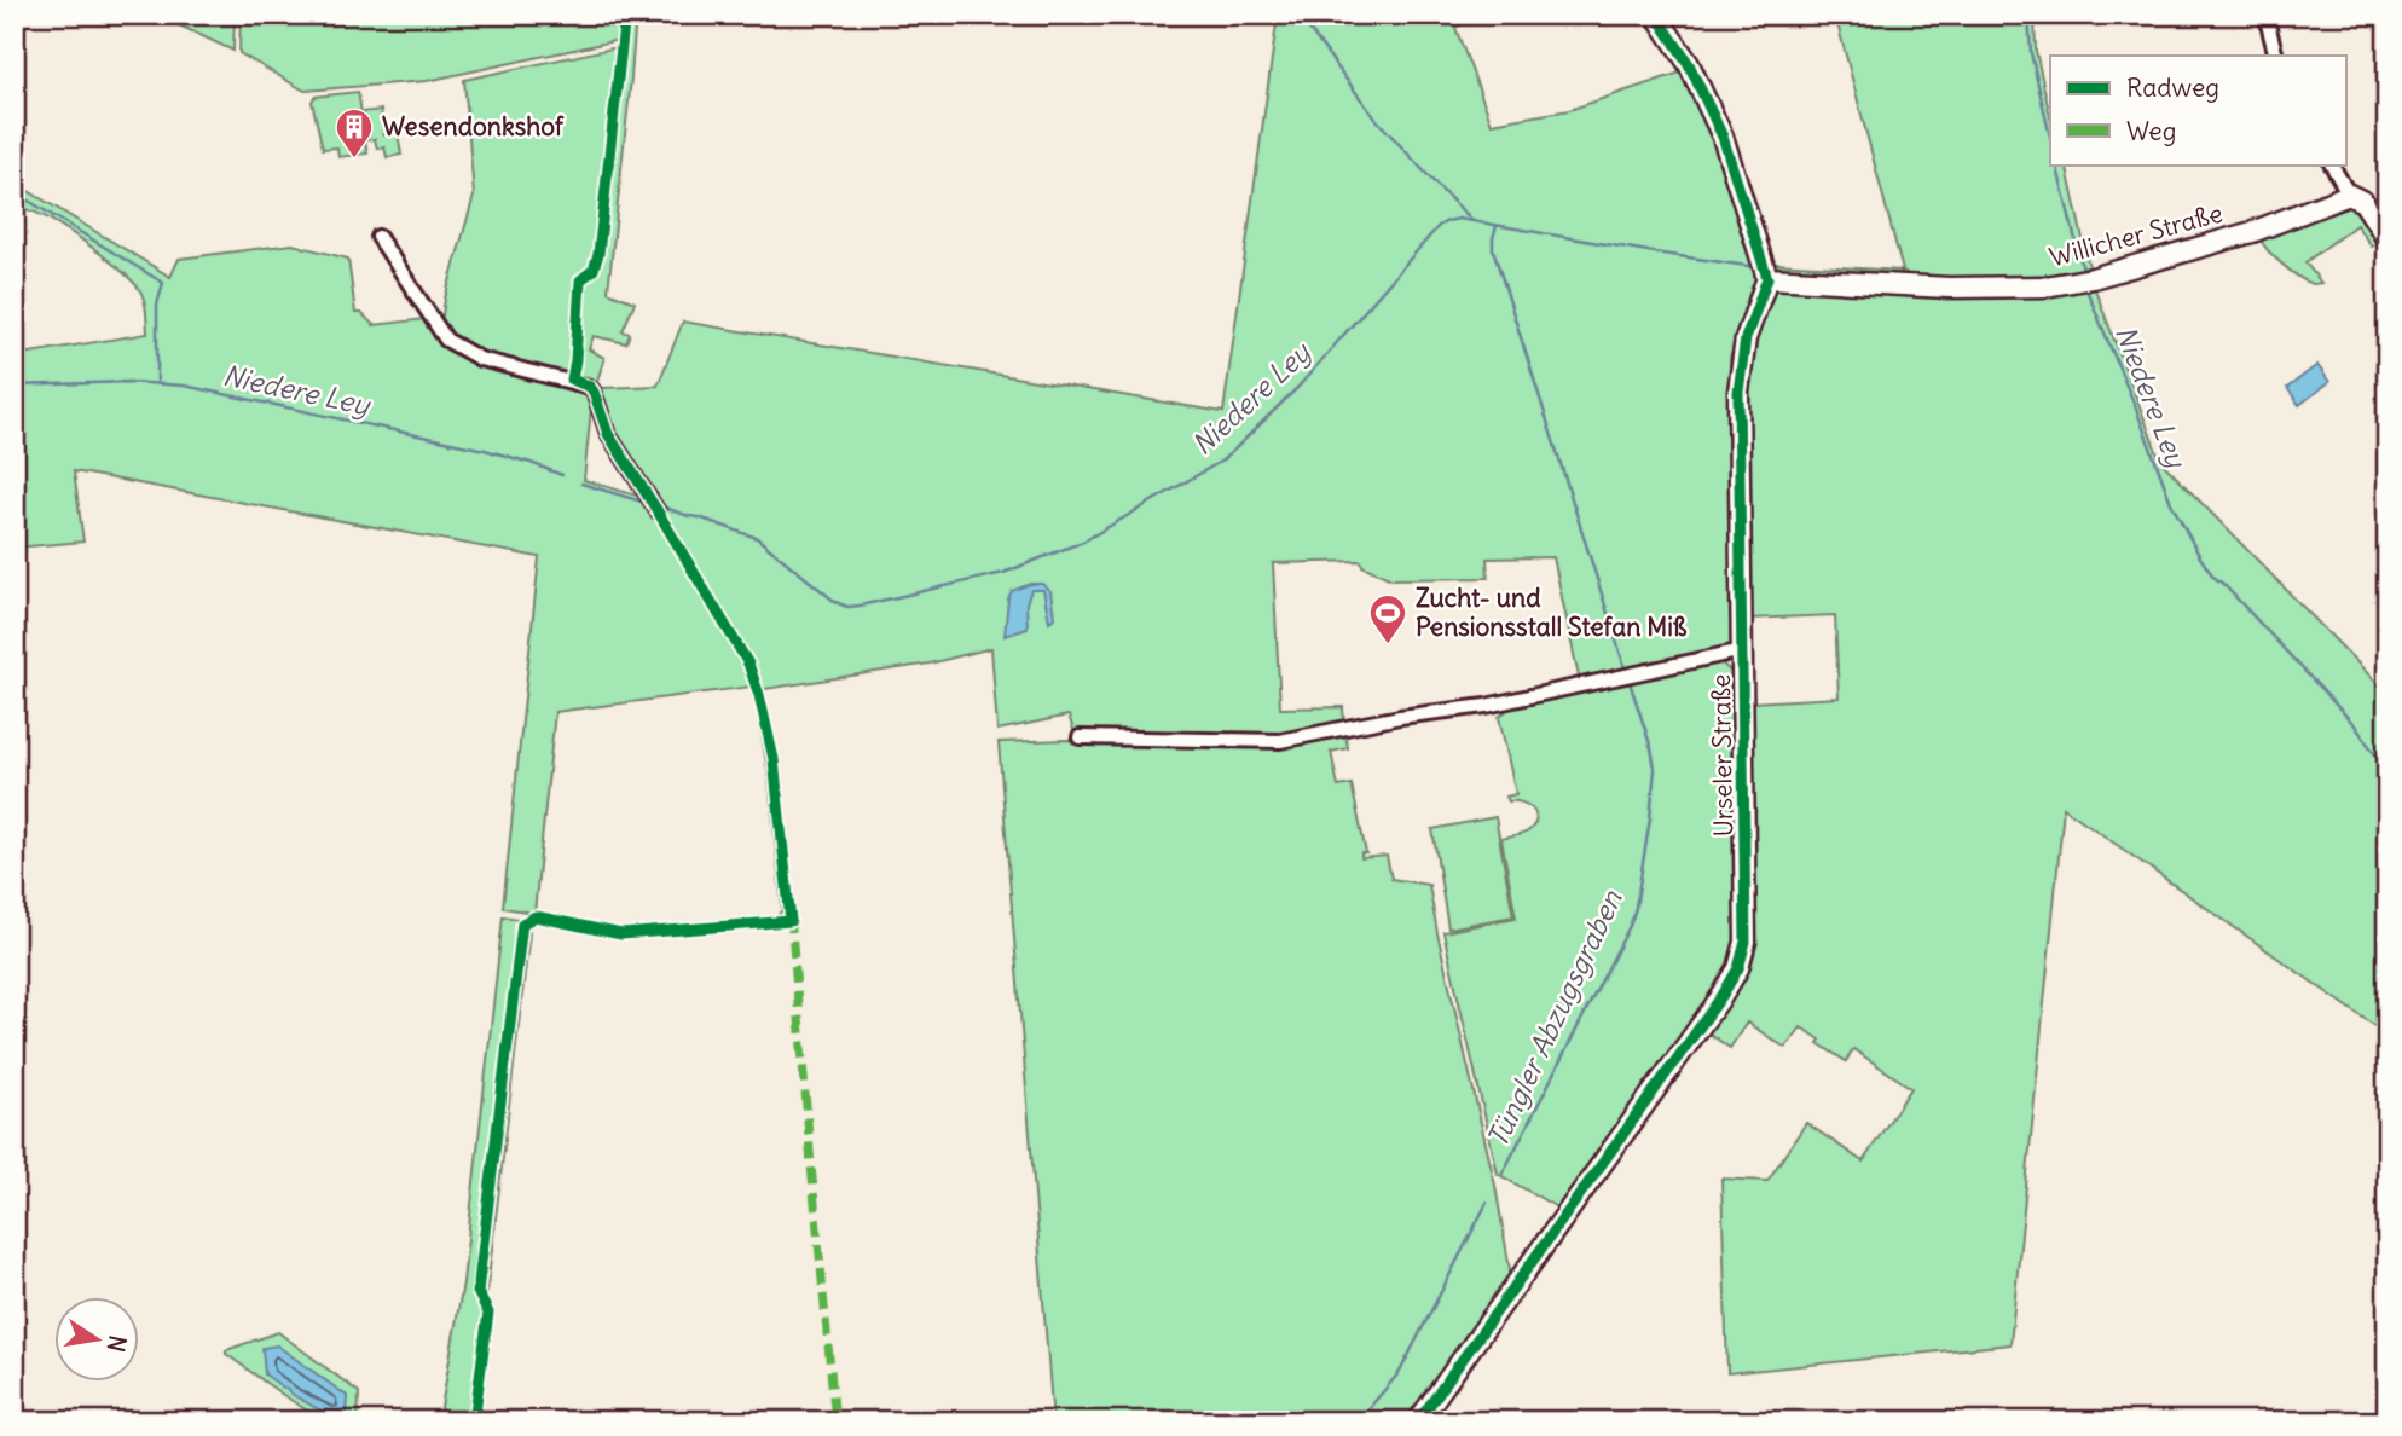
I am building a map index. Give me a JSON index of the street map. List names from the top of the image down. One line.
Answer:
{"streets":{"street":["Willicher Straße","Urseler Straße"]},"crossings":[["Willicher Straße","Urseler Straße"]],"water":["Niedere Ley","Tüngler Abzugsgraben"],"places":{"building":["Wesendonkshof"],"sports":["Zucht- und Pensionsstall Stefan Miß"]},"legend":["Radweg","Weg"],"north":"right"}
